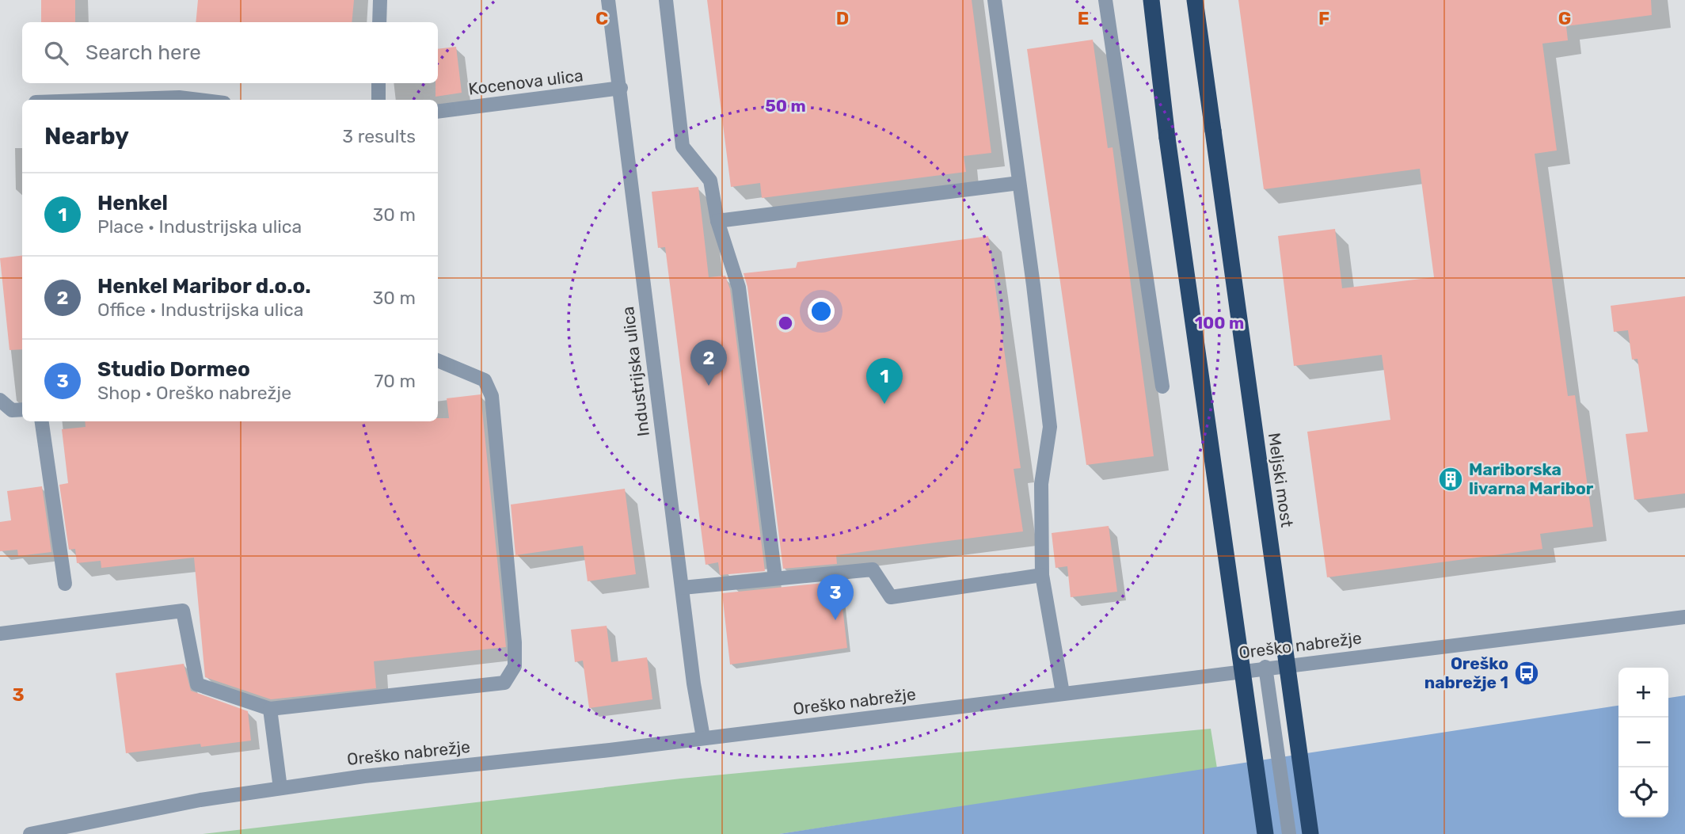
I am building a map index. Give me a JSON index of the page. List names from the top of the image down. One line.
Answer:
{"streets":{"highway":["Meljski most"],"street":["Kocenova ulica","Industrijska ulica","Oreško nabrežje"]},"crossings":[["Kocenova ulica","Industrijska ulica"],["Industrijska ulica","Oreško nabrežje"]],"places":{"building":["Mariborska livarna Maribor"],"bus stop":["Oreško nabrežje 1"]},"page":{"search":"Search here","heading":["Nearby","3 results"],"list":[{"mark":"1","name":"Henkel","note":"Place · Industrijska ulica","value":"30 m"},{"mark":"2","name":"Henkel Maribor d.o.o.","note":"Office · Industrijska ulica","value":"30 m"},{"mark":"3","name":"Studio Dormeo","note":"Shop · Oreško nabrežje","value":"70 m"}],"pins":["2","1","3"],"map_buttons":["+","−"]},"grid":{"columns":["C","D","E","F","G"],"rows":["3"]},"rings":["50 m","100 m"]}
